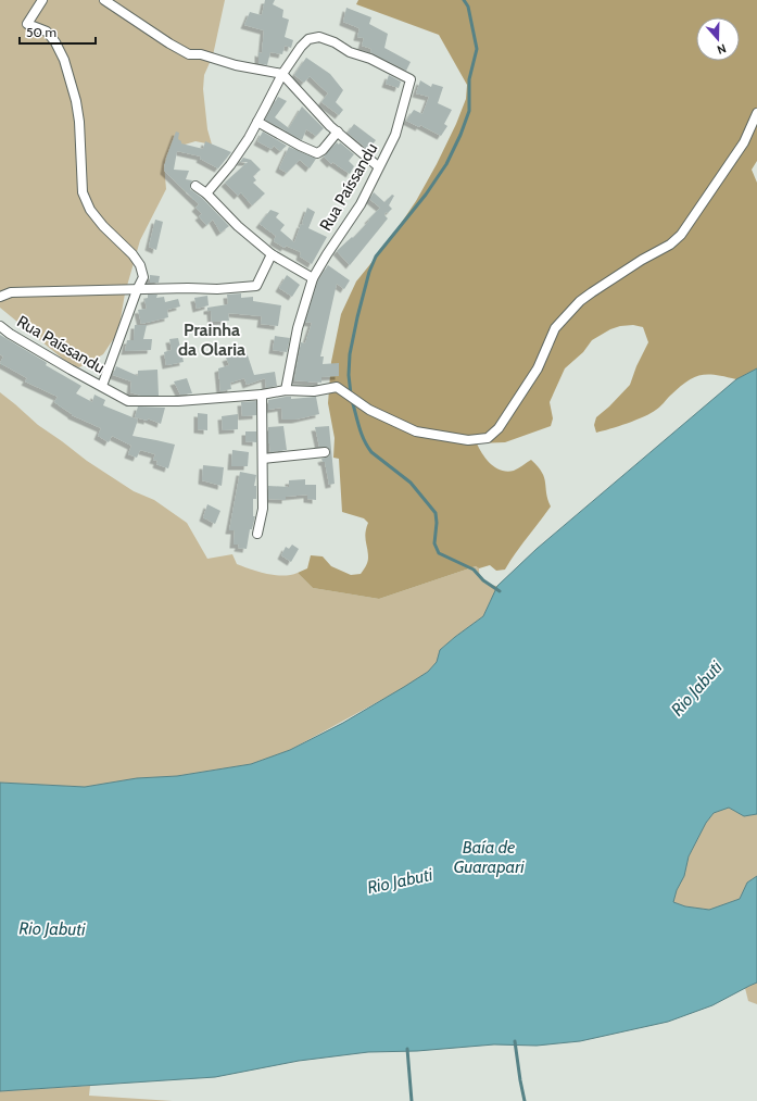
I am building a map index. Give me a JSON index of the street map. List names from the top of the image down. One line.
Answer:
{"streets":{"street":["Rua Paíssandu"]},"districts":["Prainha da Olaria"],"water":["Rio Jabuti","Baía de Guarapari"],"scale_bar":"50 m","north":"bottom"}
